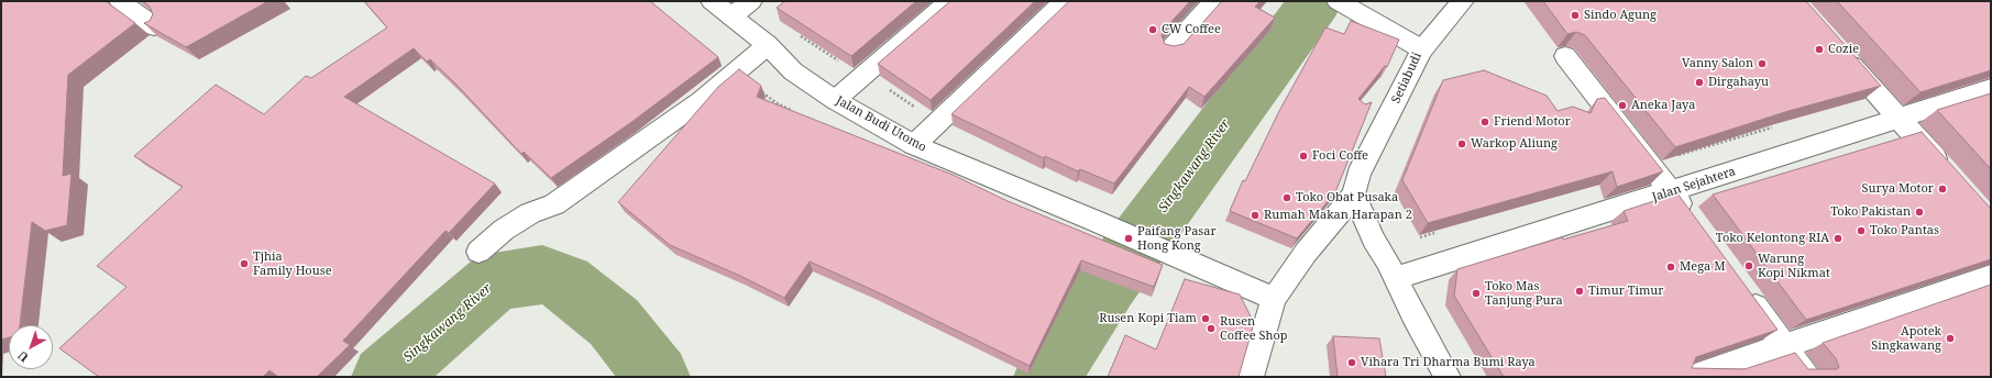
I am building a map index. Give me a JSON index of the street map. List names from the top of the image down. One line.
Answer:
{"streets":{"street":["Setiabudi","Jalan Budi Utomo","Jalan Sejahtera"]},"crossings":[["Setiabudi","Jalan Budi Utomo"]],"water":["Singkawang River"],"places":["Sindo Agung","CW Coffee","Cozie","Vanny Salon","Dirgahayu","Aneka Jaya","Friend Motor","Warkop Aliung","Foci Coffe","Surya Motor","Toko Obat Pusaka","Toko Pakistan","Rumah Makan Harapan 2","Toko Pantas","Paifang Pasar Hong Kong","Toko Kelontong RIA","Tjhia Family House","Warung Kopi Nikmat","Mega M","Timur Timur","Toko Mas Tanjung Pura","Rusen Kopi Tiam","Rusen Coffee Shop","Apotek Singkawang","Vihara Tri Dharma Bumi Raya"],"north":"bottom left"}
